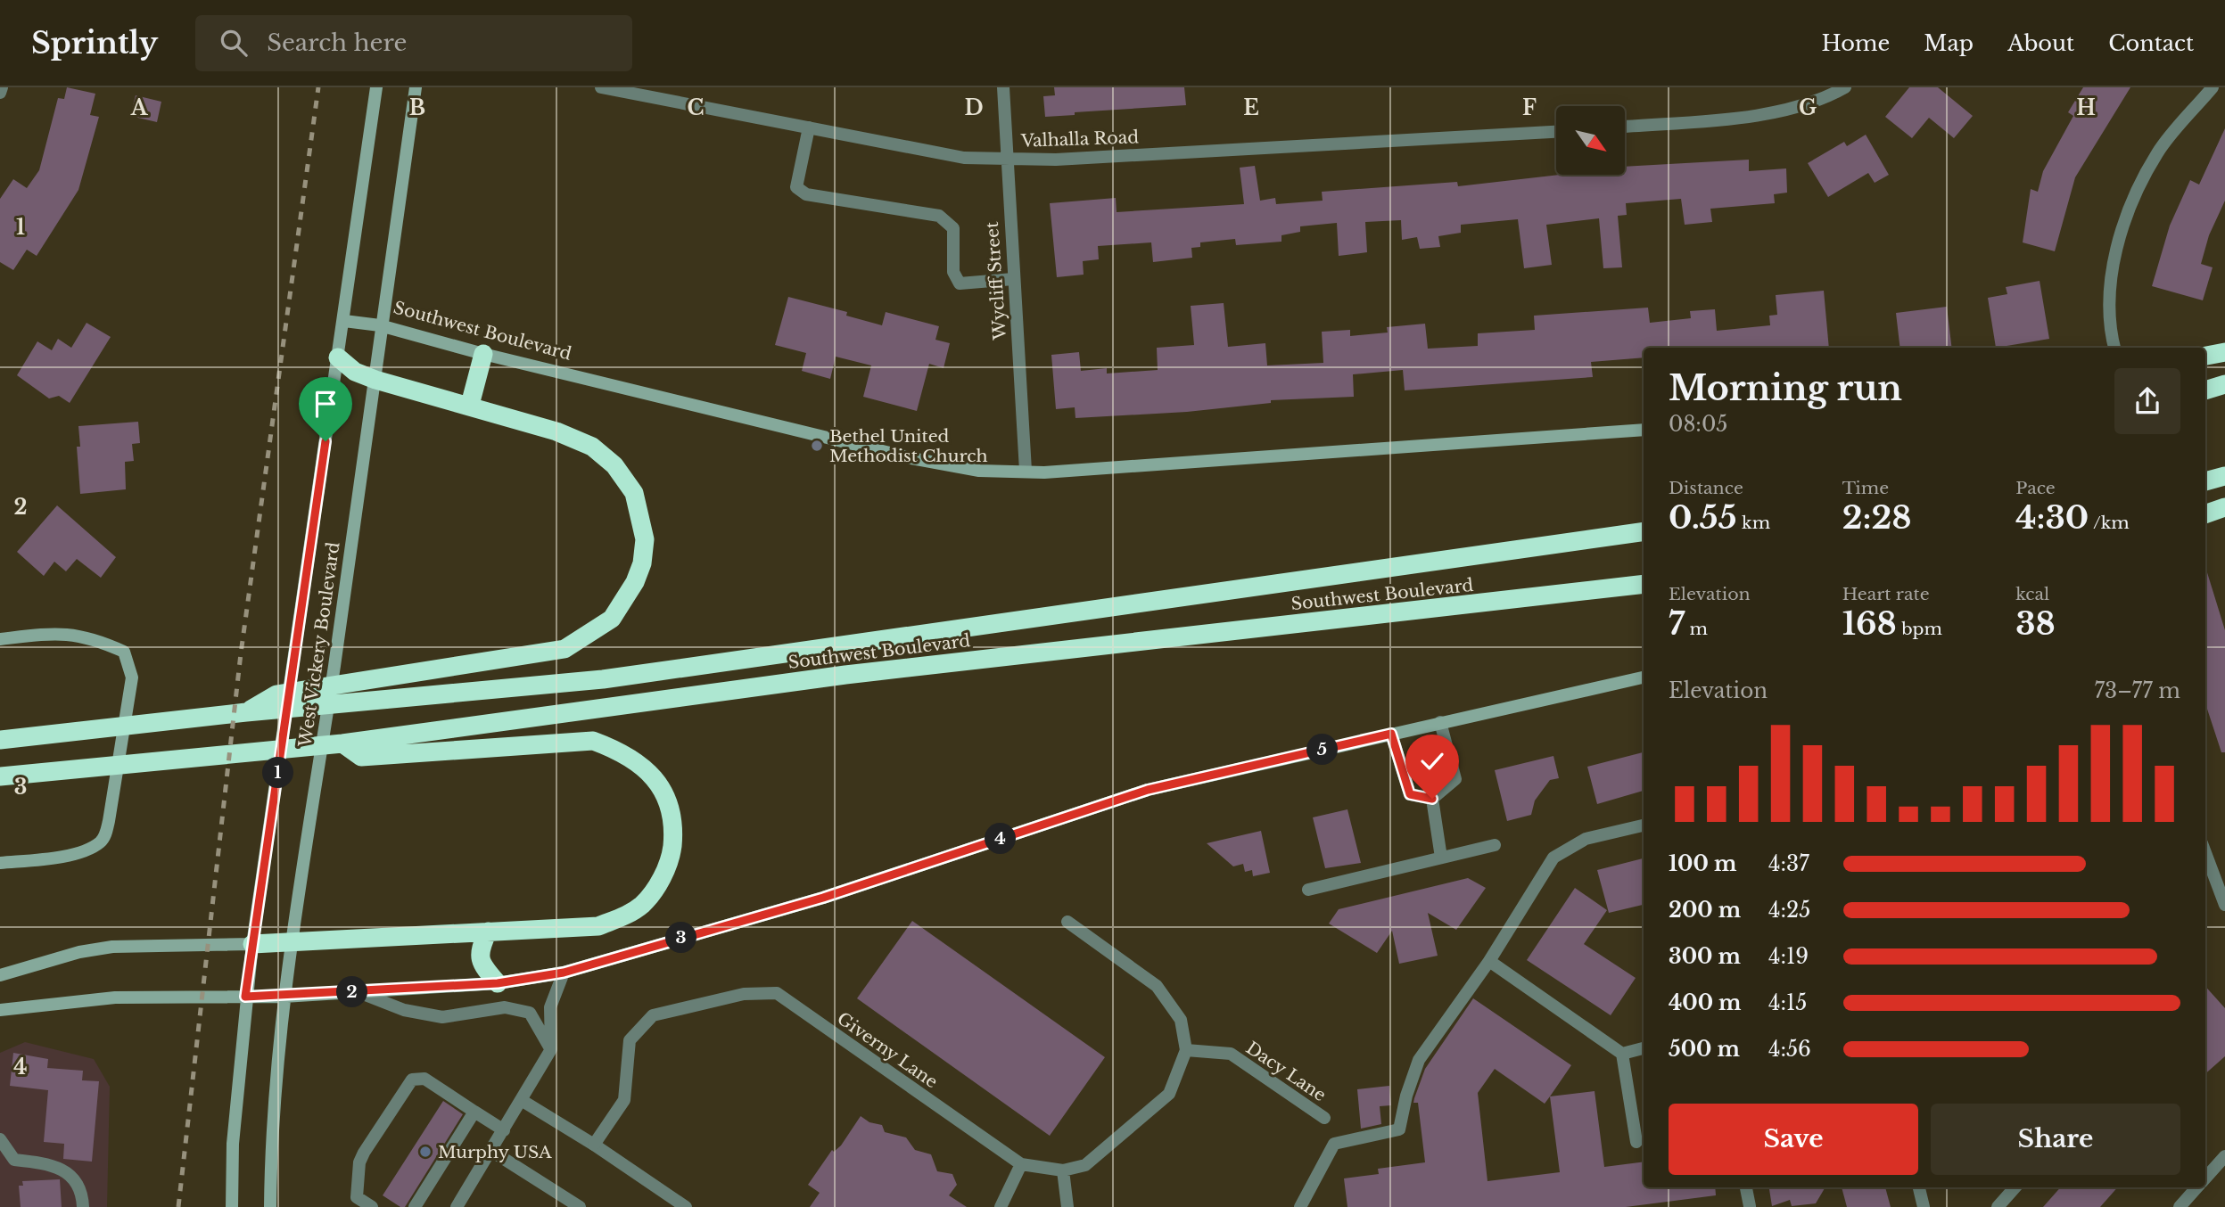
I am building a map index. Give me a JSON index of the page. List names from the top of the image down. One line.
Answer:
{"streets":{"highway":["Southwest Boulevard"],"main road":["West Vickery Boulevard"],"street":["Valhalla Road","Wycliff Street","Giverny Lane","Dacy Lane"]},"crossings":[["Valhalla Road","Wycliff Street"],["Wycliff Street","Southwest Boulevard"],["Southwest Boulevard","West Vickery Boulevard"],["Giverny Lane","Dacy Lane"]],"places":["Bethel United Methodist Church","Murphy USA"],"north":"bottom right","page":{"header":"Sprintly","search":"Search here","nav":["Home","Map","About","Contact"],"heading":["Morning run","08:05"],"stats":[["Distance","0.55 km"],["Time","2:28"],["Pace","4:30 /km"],["Elevation","7 m"],["Heart rate","168 bpm"],["kcal","38"]],"chart":["Elevation","73–77 m"],"pins":["5","1","4","3","2"],"list":[{"name":"100 m","note":"4:37"},{"name":"200 m","note":"4:25"},{"name":"300 m","note":"4:19"},{"name":"400 m","note":"4:15"},{"name":"500 m","note":"4:56"}],"buttons":["Save","Share"]},"grid":{"columns":["A","B","C","D","E","F","G","H"],"rows":["1","2","3","4"]}}
